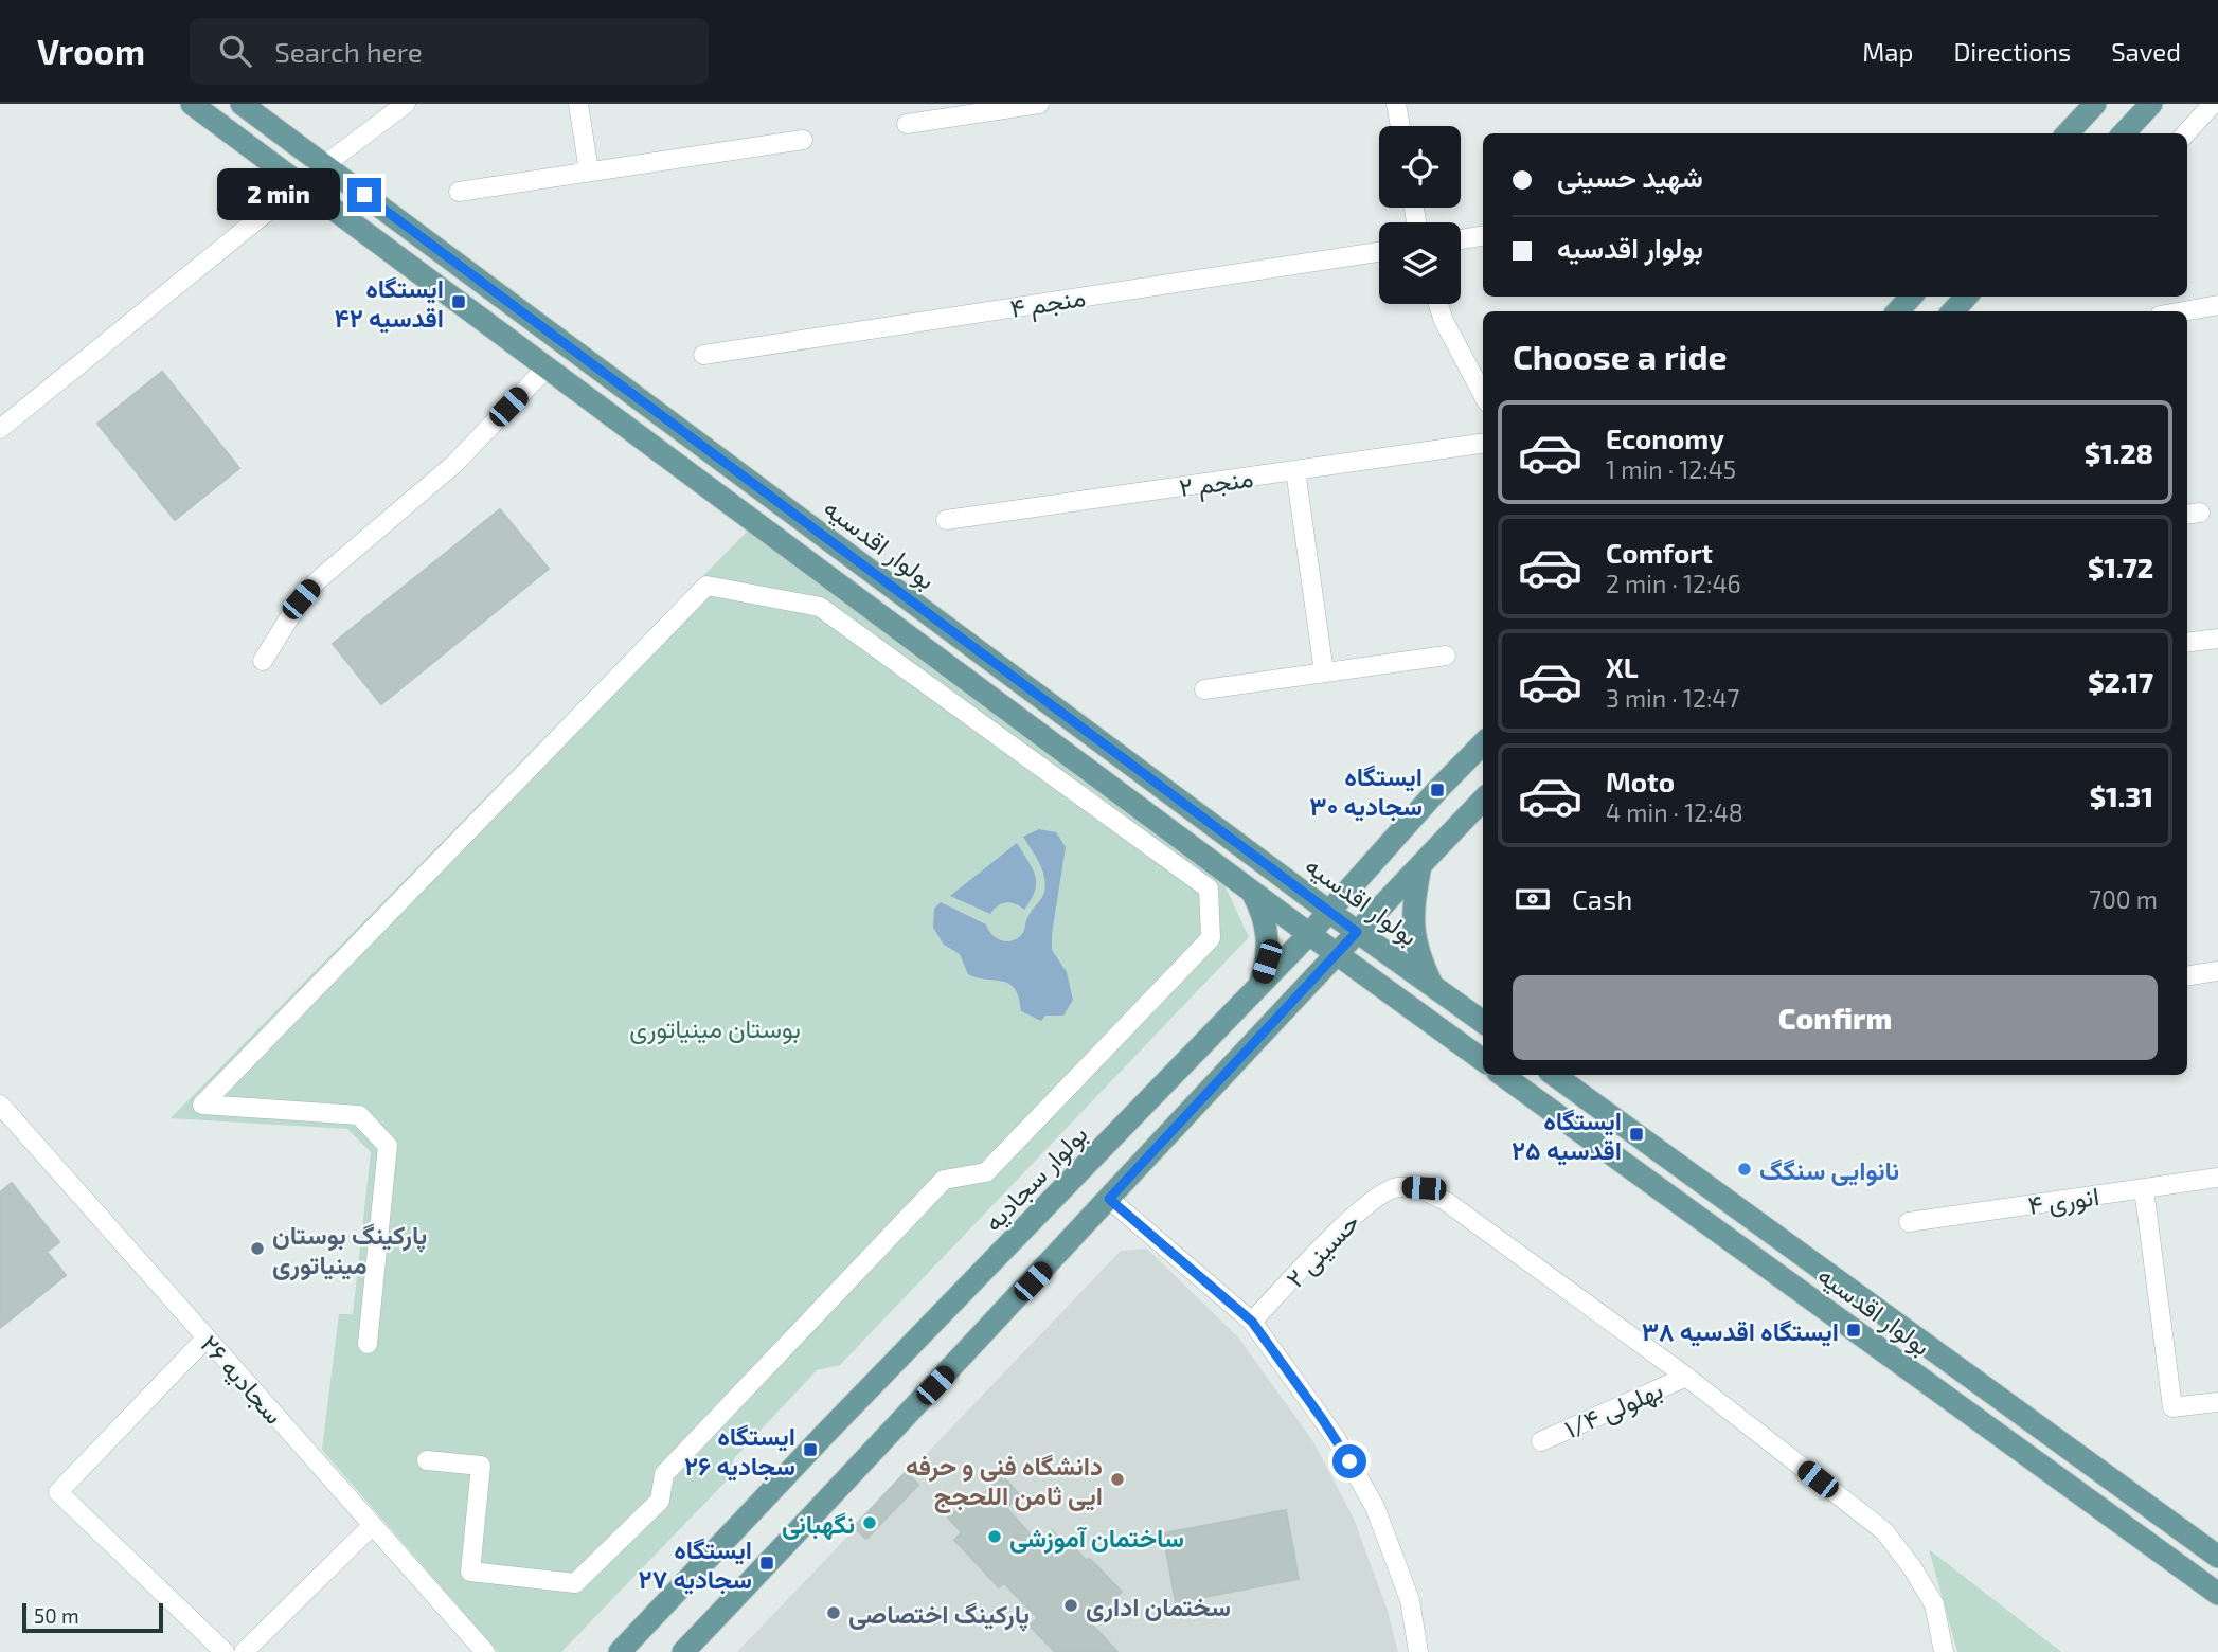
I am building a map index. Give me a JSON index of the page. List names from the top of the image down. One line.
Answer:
{"streets":{"main road":["بولوار اقدسیه","بولوار سجادیه"],"street":["منجم ۴","منجم ۲","انوری ۴","حسینی ۲","سجادیه ۲۶","بهلولی ۱/۴"]},"crossings":[["بولوار اقدسیه","بولوار سجادیه"],["حسینی ۲","بهلولی ۱/۴"]],"parks":["بوستان مینیاتوری"],"places":{"transit":["ایستگاه اقدسیه ۴۲","ایستگاه سجادیه ۳۰","ایستگاه اقدسیه ۲۵","ایستگاه اقدسیه ۳۸","ایستگاه سجادیه ۲۶","ایستگاه سجادیه ۲۷"],"other":["نانوایی سنگگ","پارکینگ بوستان مینیاتوری","دانشگاه فنی و حرفه ایی ثامن اللحجج","نگهبانی","ساختمان آموزشی","سختمان اداری","پارکینگ اختصاصی"]},"scale_bar":"50 m","page":{"header":"Vroom","search":"Search here","nav":["Map","Directions","Saved"],"banner":["شهید حسینی","بولوار اقدسیه"],"bubble":"2 min","heading":"Choose a ride","list":[{"name":"Economy","note":"1 min · 12:45","value":"$1.28"},{"name":"Comfort","note":"2 min · 12:46","value":"$1.72"},{"name":"XL","note":"3 min · 12:47","value":"$2.17"},{"name":"Moto","note":"4 min · 12:48","value":"$1.31"}],"pay":["Cash","700 m"],"buttons":"Confirm","scale":"50 m"}}
